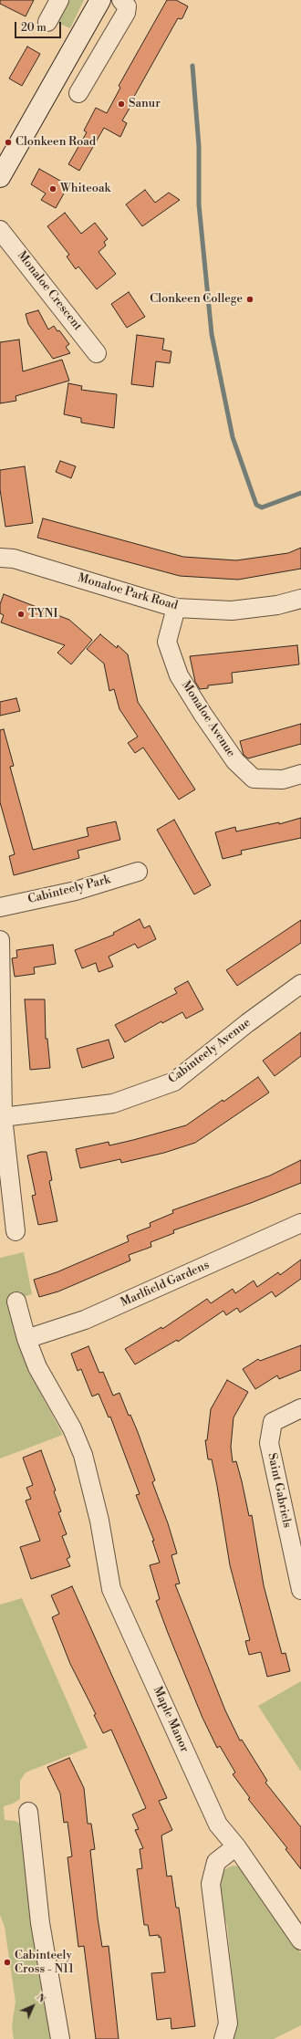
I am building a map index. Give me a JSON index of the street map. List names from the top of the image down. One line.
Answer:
{"streets":{"street":["Monaloe Crescent","Monaloe Park Road","Monaloe Avenue","Cabinteely Park","Cabinteely Avenue","Marlfield Gardens","Saint Gabriels","Maple Manor"]},"crossings":[["Monaloe Park Road","Monaloe Avenue"],["Marlfield Gardens","Maple Manor"]],"places":["Sanur","Clonkeen Road","Whiteoak","Clonkeen College","TYNI","Cabinteely Cross - N11"],"scale_bar":"20 m","north":"top right"}
